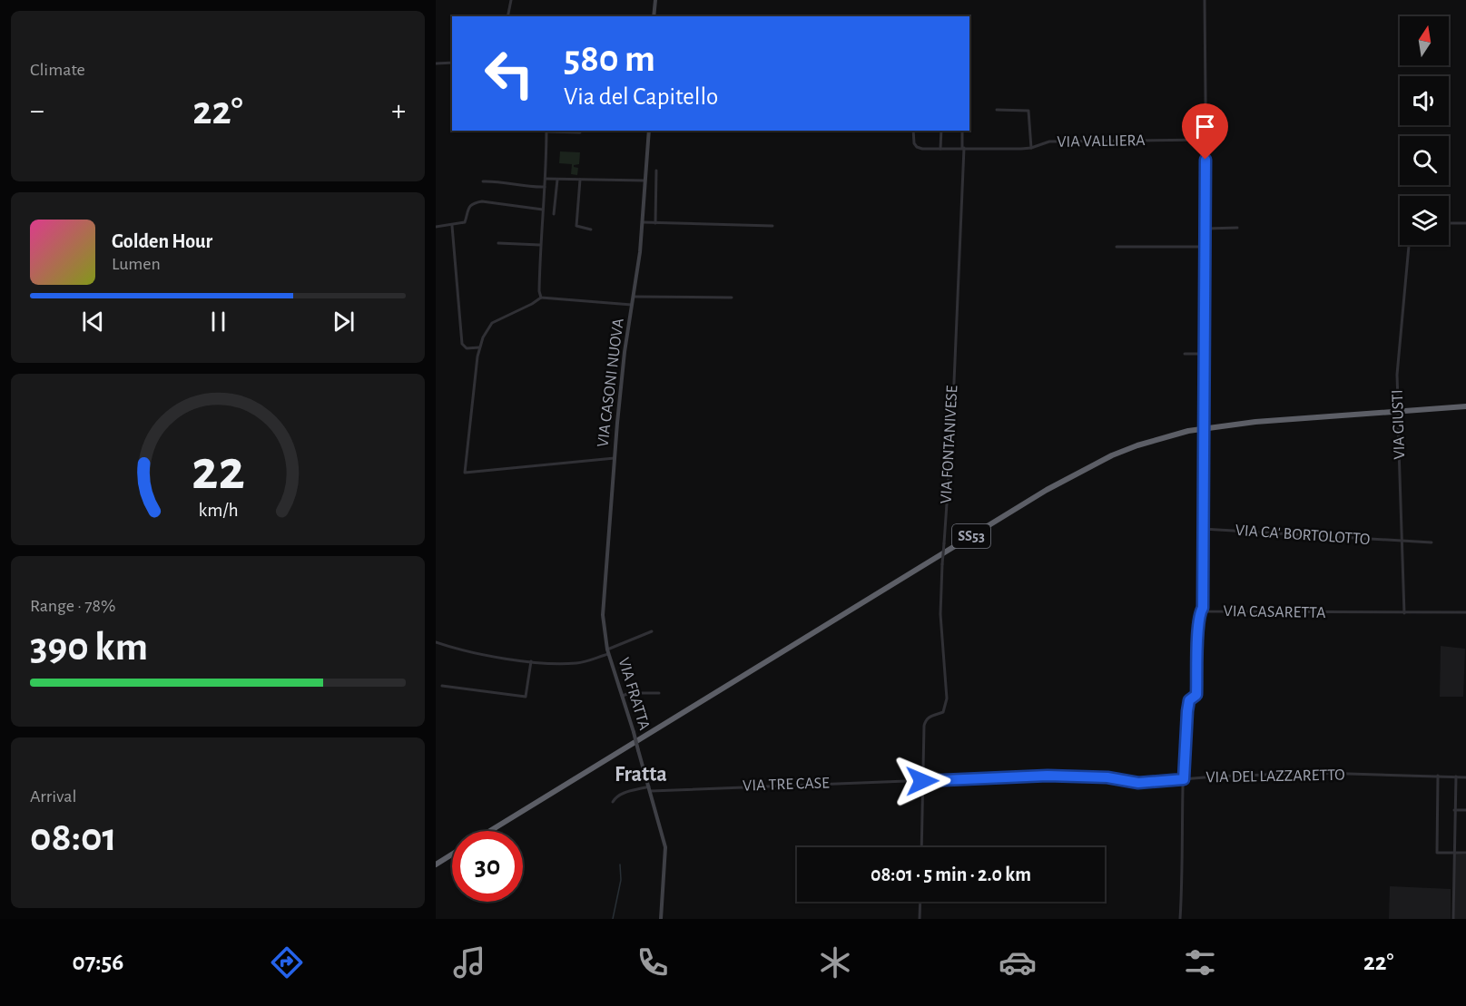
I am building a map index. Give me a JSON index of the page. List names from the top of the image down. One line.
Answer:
{"streets":{"highway":["SS53"],"main road":["VIA CASONI NUOVA","VIA FRATTA"],"street":["VIA VALLIERA","VIA GIUSTI","VIA FONTANIVESE","VIA CA' BORTOLOTTO","VIA CASARETTA","VIA DEL LAZZARETTO","VIA TRE CASE"]},"crossings":[["VIA VALLIERA","VIA FONTANIVESE"],["VIA VALLIERA","VIA CASARETTA"],["VIA CASONI NUOVA","VIA FRATTA"],["VIA GIUSTI","VIA CA' BORTOLOTTO"],["VIA GIUSTI","VIA CASARETTA"],["VIA FONTANIVESE","VIA DEL LAZZARETTO"],["VIA FONTANIVESE","VIA TRE CASE"],["VIA CA' BORTOLOTTO","VIA CASARETTA"],["VIA FRATTA","VIA TRE CASE"],["VIA DEL LAZZARETTO","VIA TRE CASE"]],"districts":["Fratta"],"north":"top","page":{"tile":["Climate",["Range · 78%","390 km"],["Arrival","08:01"]],"turn":["580 m","Via del Capitello"],"heat":["−","22°","+"],"song":["Golden Hour","Lumen"],"limit":"30","trip":"08:01 · 5 min · 2.0 km","tabs":["07:56","22°"],"gauge":["22","km/h"]}}
